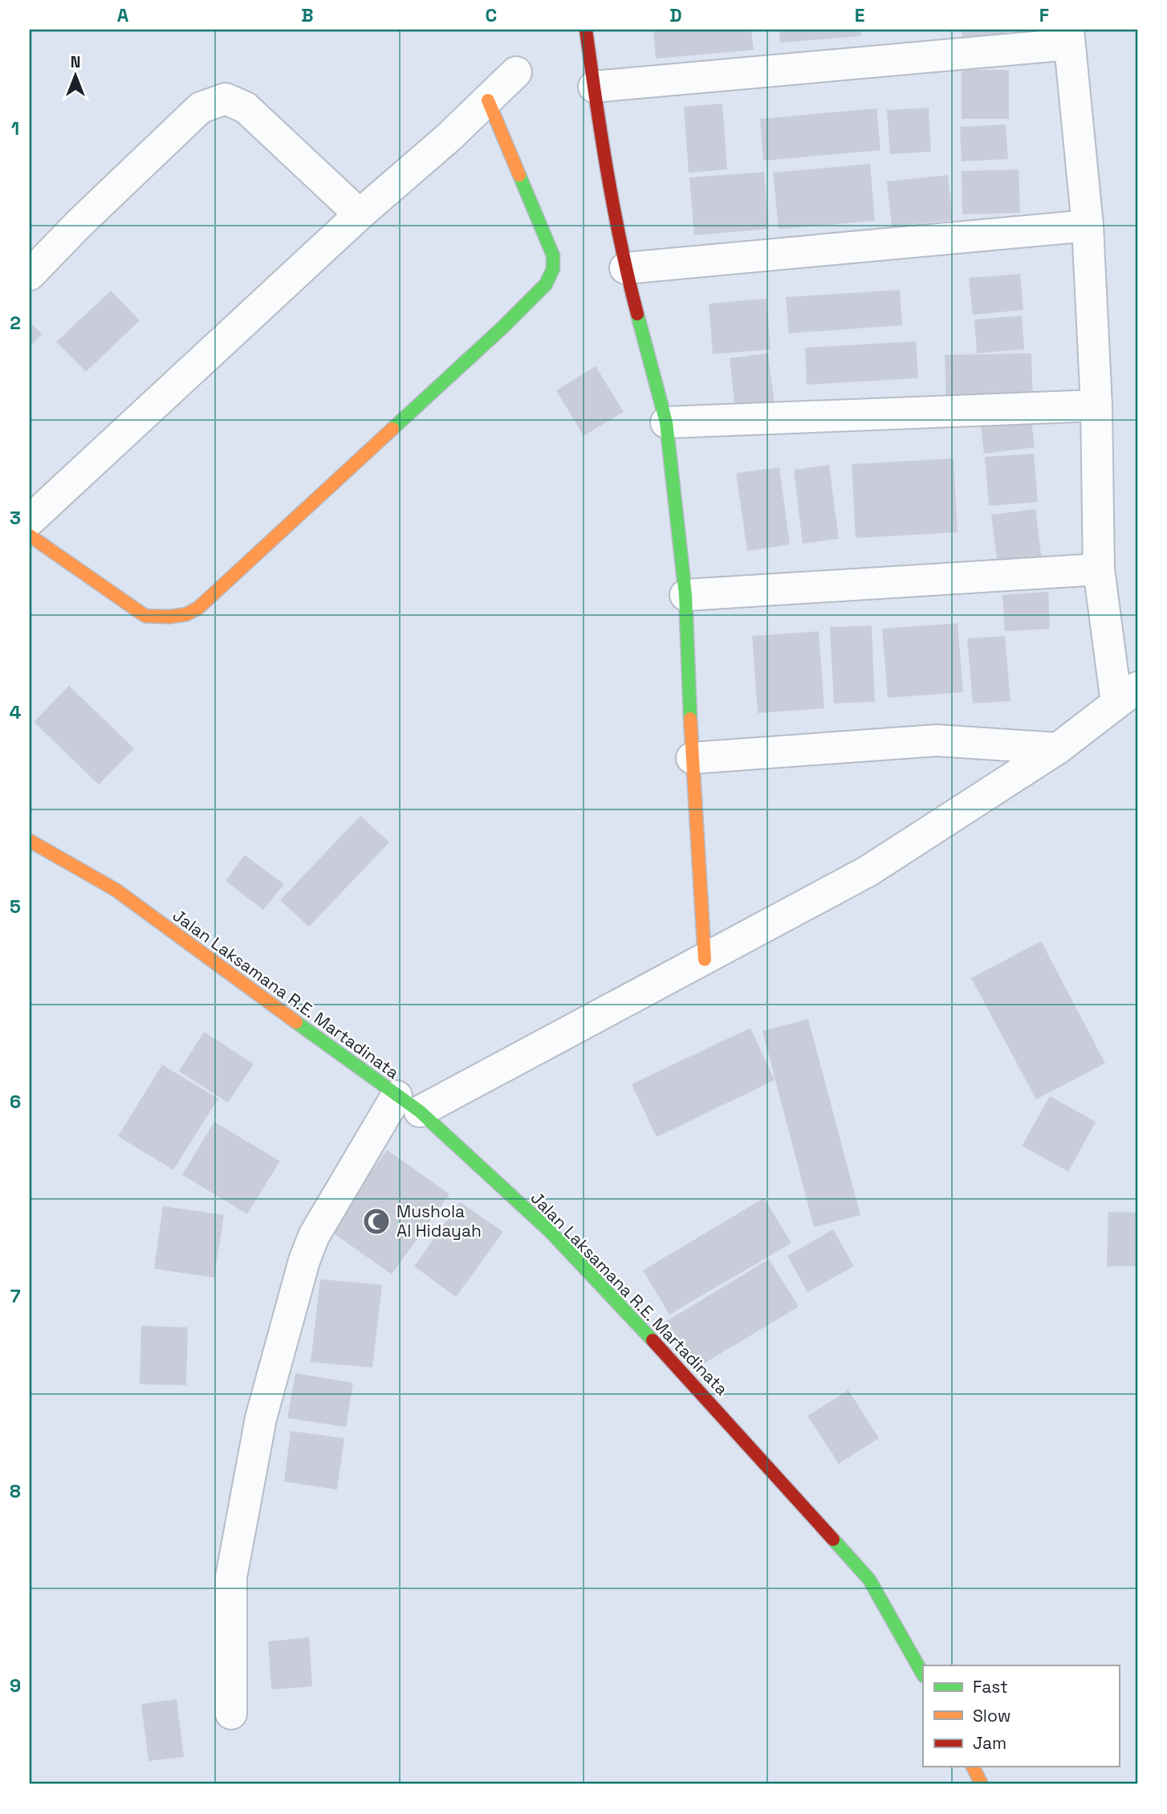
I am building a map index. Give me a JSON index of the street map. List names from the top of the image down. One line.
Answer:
{"streets":{"street":["Jalan Laksamana R.E. Martadinata"]},"places":{"mosque":["Mushola Al Hidayah"]},"legend":["Fast","Slow","Jam"],"north":"top","grid":{"columns":["A","B","C","D","E","F"],"rows":["1","2","3","4","5","6","7","8","9"]}}
